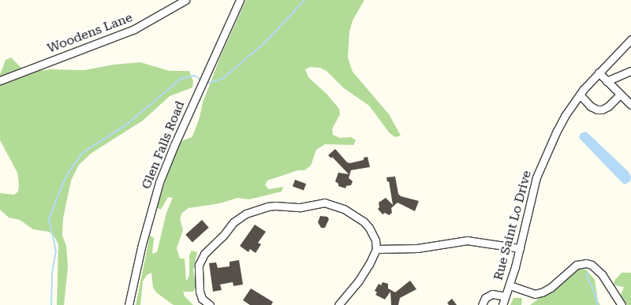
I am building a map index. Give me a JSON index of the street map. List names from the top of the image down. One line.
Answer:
{"streets":{"street":["Woodens Lane","Glen Falls Road","Rue Saint Lo Drive"]}}
